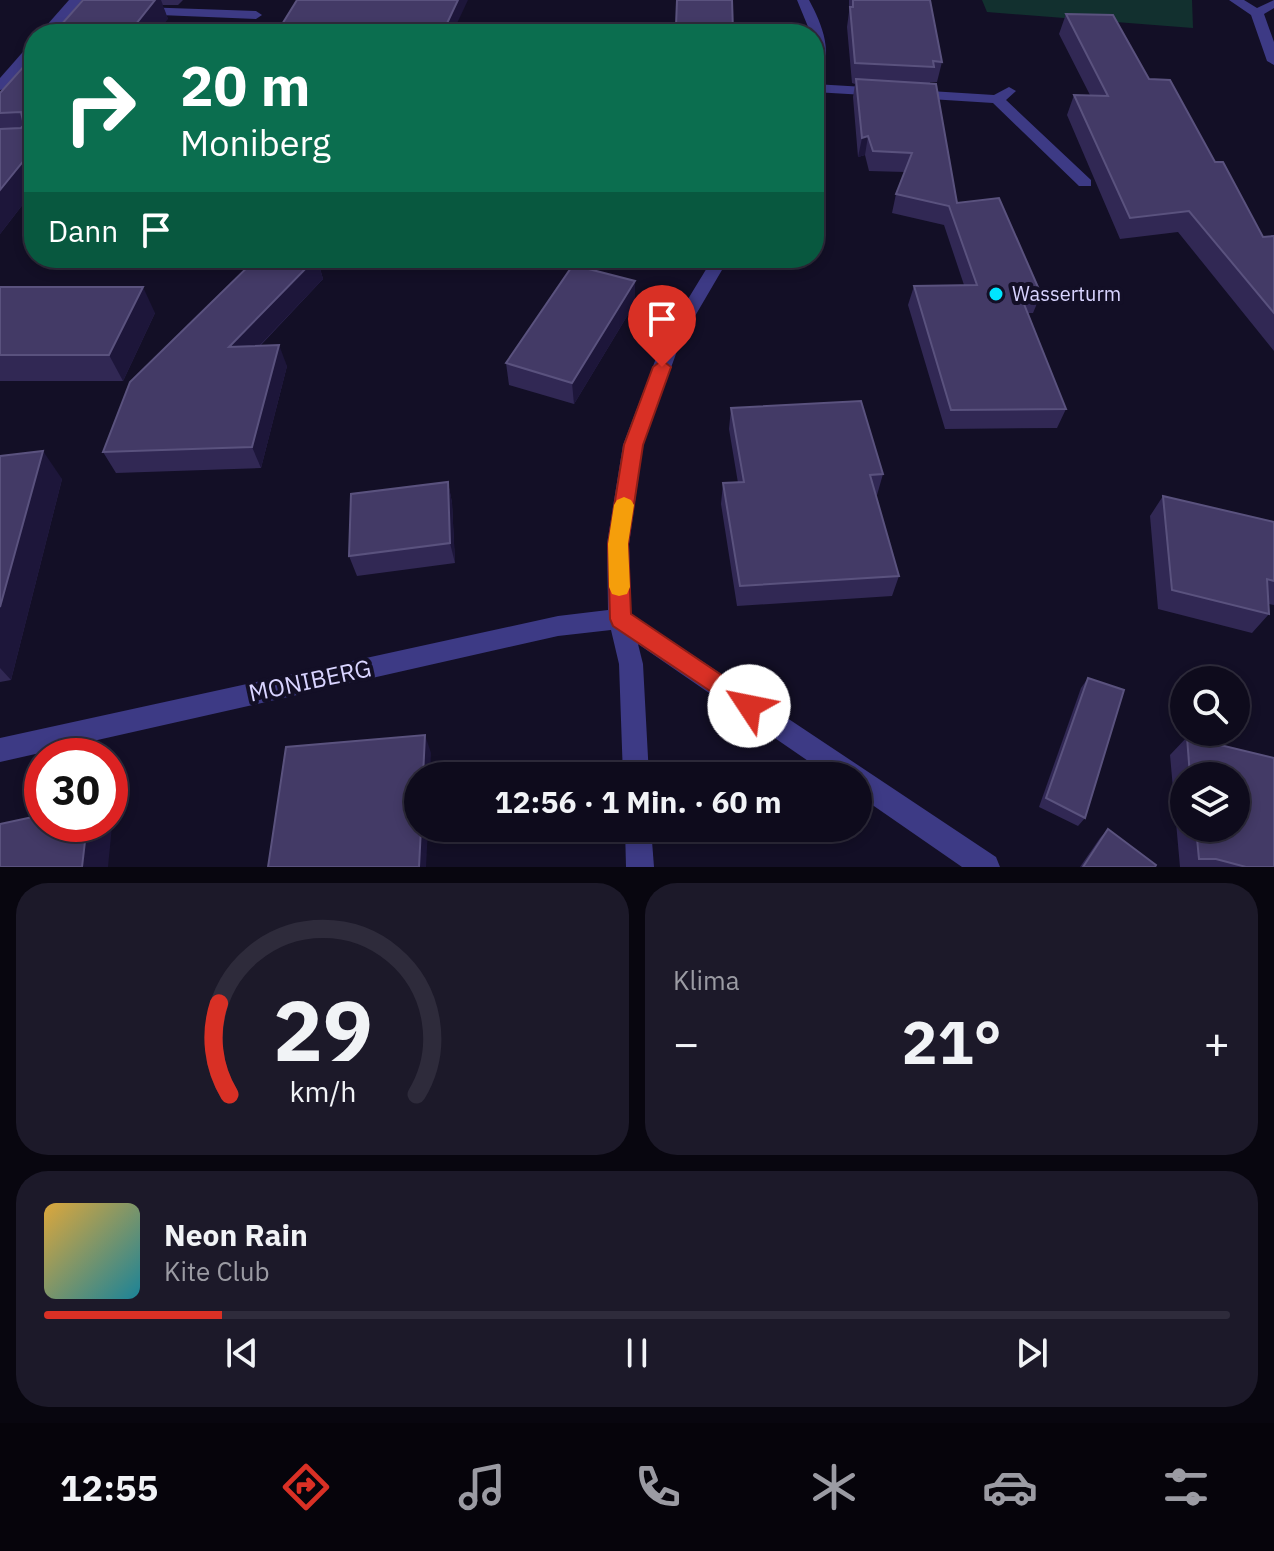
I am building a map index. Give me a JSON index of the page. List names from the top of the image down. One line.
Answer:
{"streets":{"street":["MONIBERG"]},"places":["Wasserturm"],"page":{"turn":["20 m","Moniberg"],"then":"Dann","limit":"30","trip":"12:56 · 1 Min. · 60 m","tile":"Klima","heat":["−","21°","+"],"song":["Neon Rain","Kite Club"],"tabs":"12:55","gauge":["29","km/h"]}}
